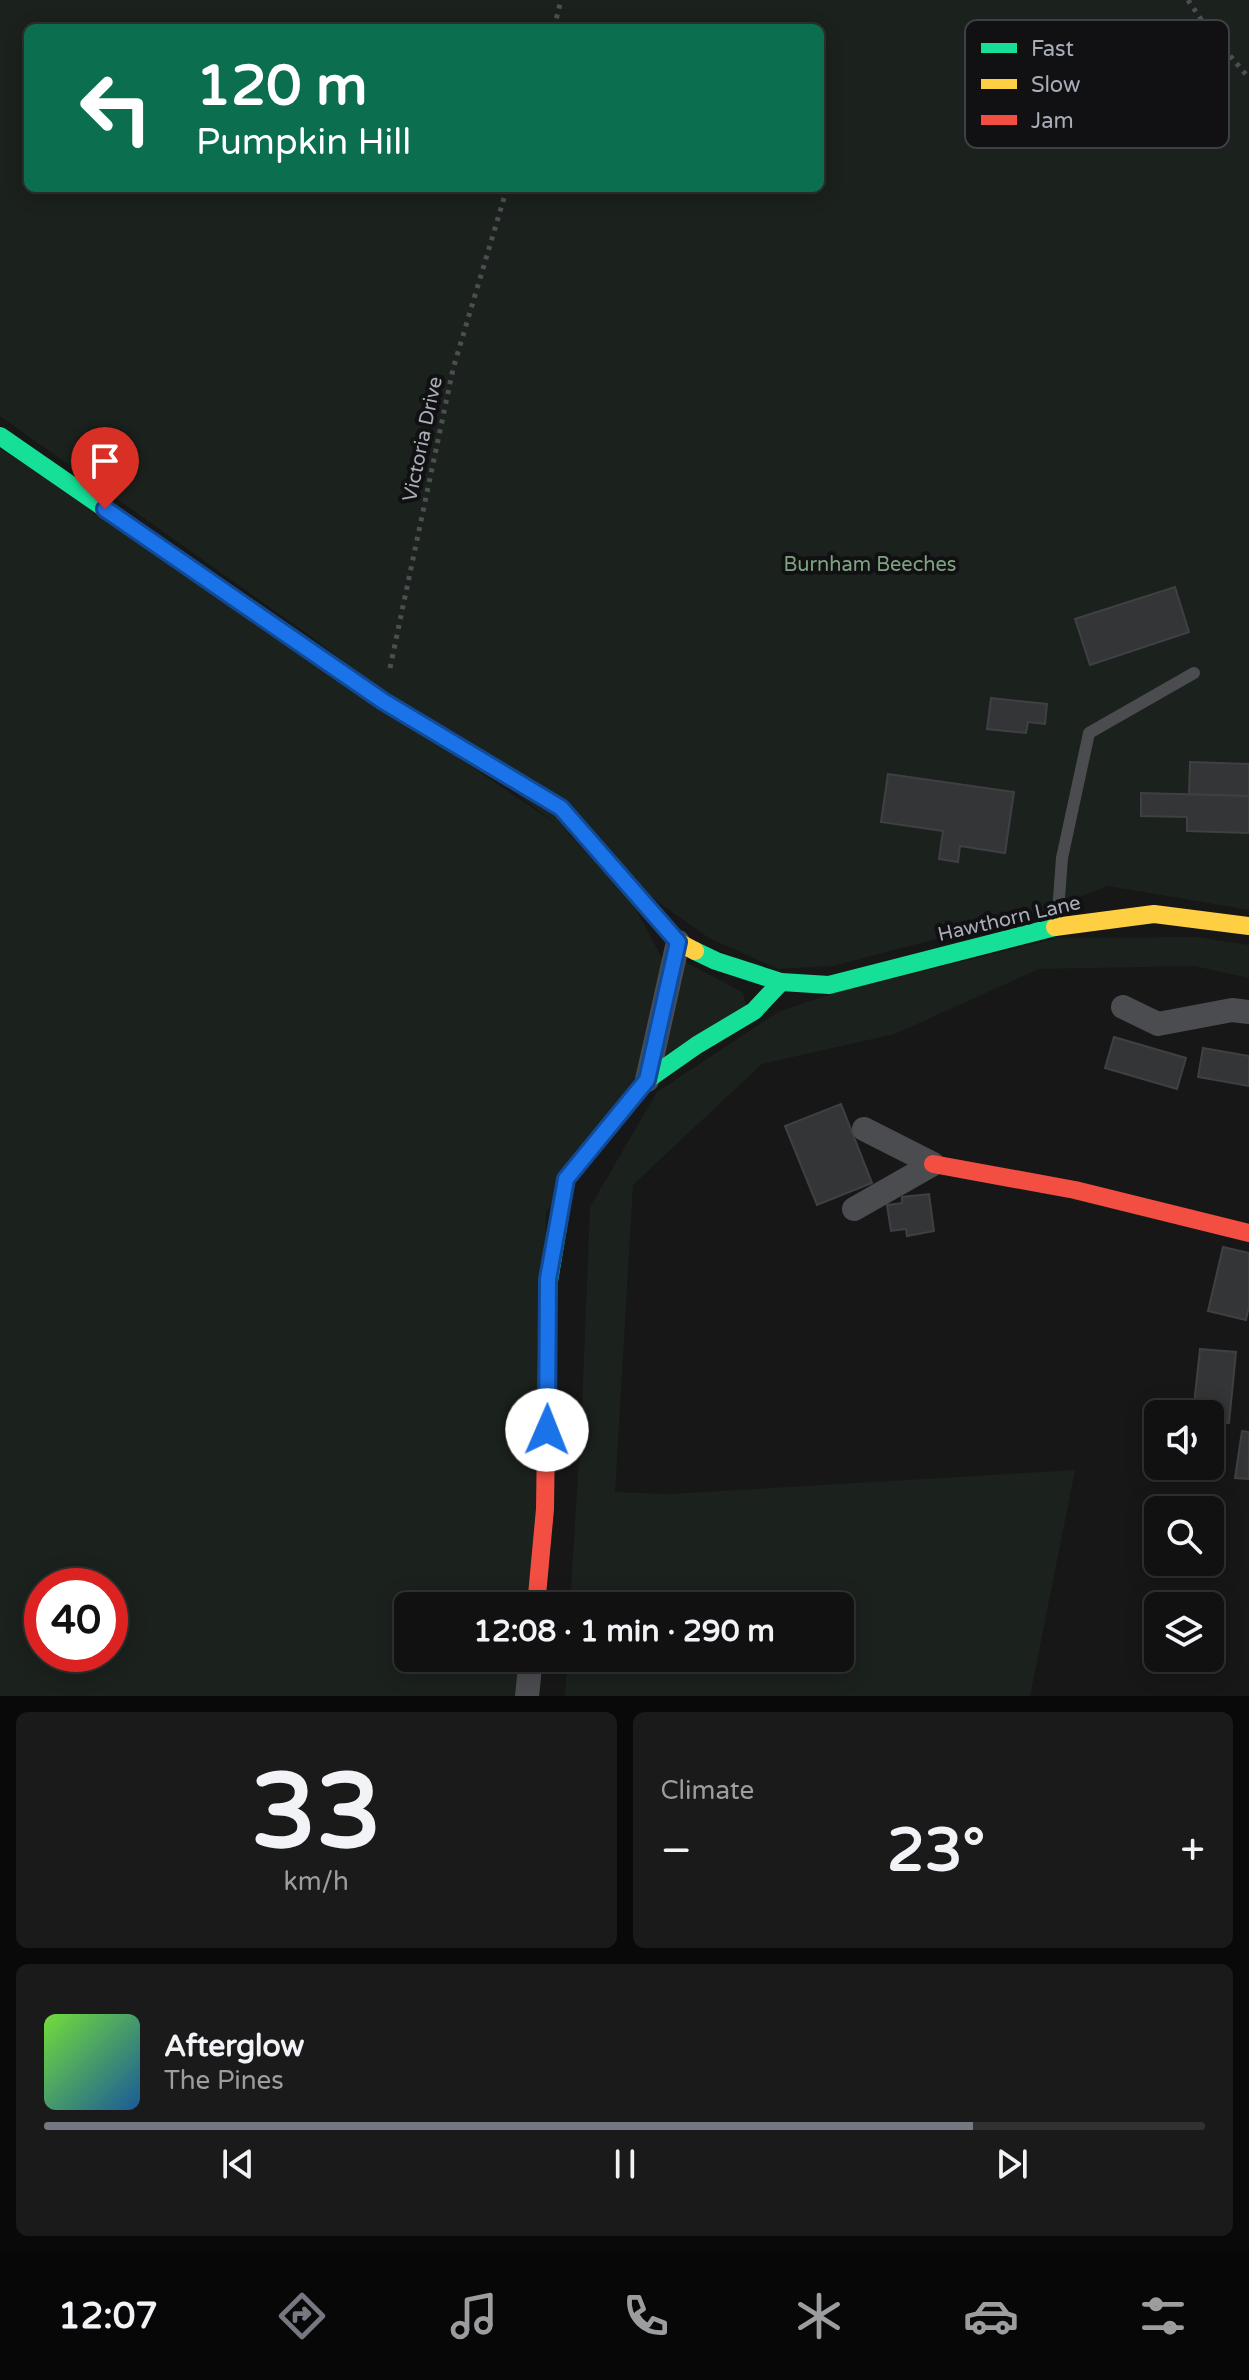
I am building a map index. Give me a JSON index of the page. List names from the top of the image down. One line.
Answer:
{"streets":{"street":["Hawthorn Lane"],"path":["Victoria Drive"]},"parks":["Burnham Beeches"],"legend":["Fast","Slow","Jam"],"page":{"turn":["120 m","Pumpkin Hill"],"limit":"40","trip":"12:08 · 1 min · 290 m","tile":[["33","km/h"],"Climate"],"heat":["−","23°","+"],"song":["Afterglow","The Pines"],"tabs":"12:07"}}
